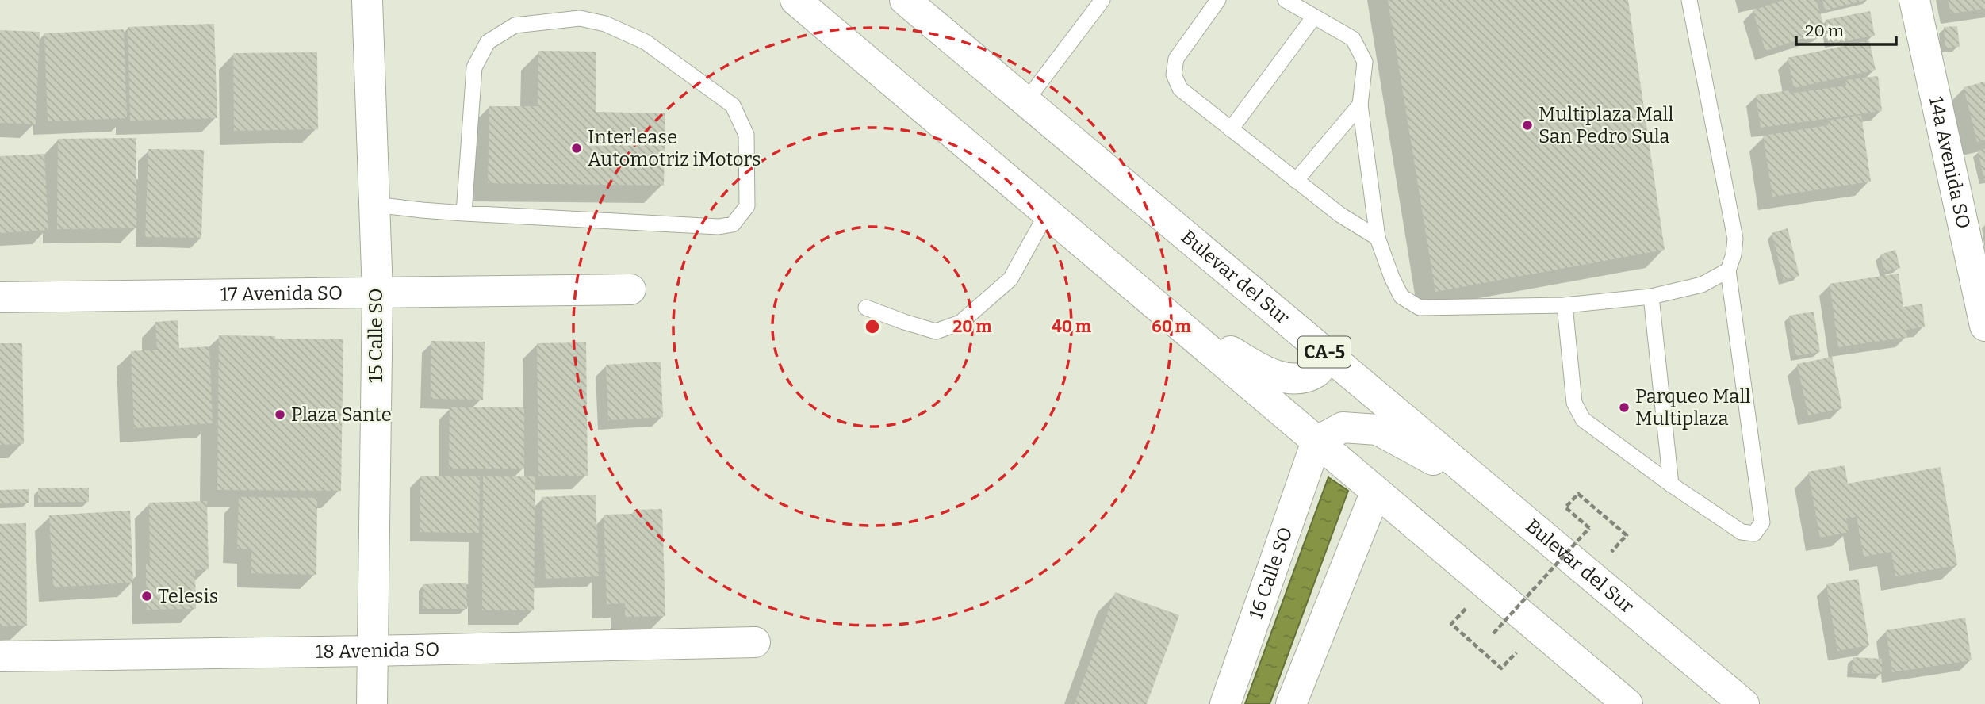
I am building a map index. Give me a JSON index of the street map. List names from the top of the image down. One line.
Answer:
{"streets":{"main road":["14a Avenida SO","Bulevar del Sur","17 Avenida SO","15 Calle SO","CA-5","16 Calle SO","18 Avenida SO"]},"crossings":[["17 Avenida SO","15 Calle SO"],["15 Calle SO","18 Avenida SO"]],"places":["Multiplaza Mall San Pedro Sula","Interlease Automotriz iMotors","Parqueo Mall Multiplaza","Plaza Sante","Telesis"],"scale_bar":"20 m","rings":["20 m","40 m","60 m"]}
